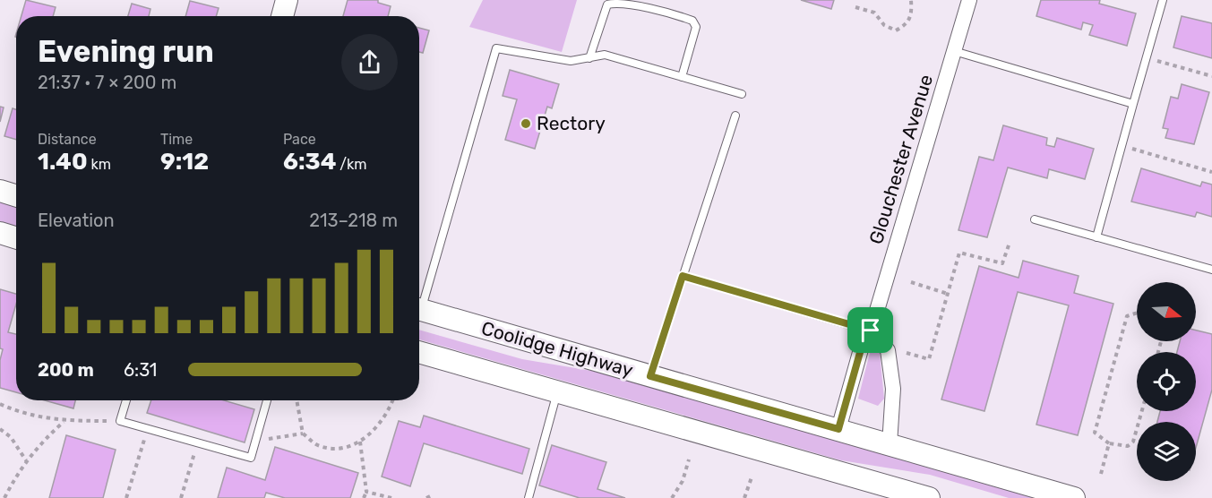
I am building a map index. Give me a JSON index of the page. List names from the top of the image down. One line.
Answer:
{"streets":{"main road":["Coolidge Highway"],"street":["Glouchester Avenue"]},"crossings":[["Glouchester Avenue","Coolidge Highway"]],"places":["Rectory"],"north":"right","page":{"heading":["Evening run","21:37 · 7 × 200 m"],"stats":[["Distance","1.40 km"],["Time","9:12"],["Pace","6:34 /km"]],"chart":["Elevation","213–218 m"],"list":[{"name":"200 m","note":"6:31"}]}}
